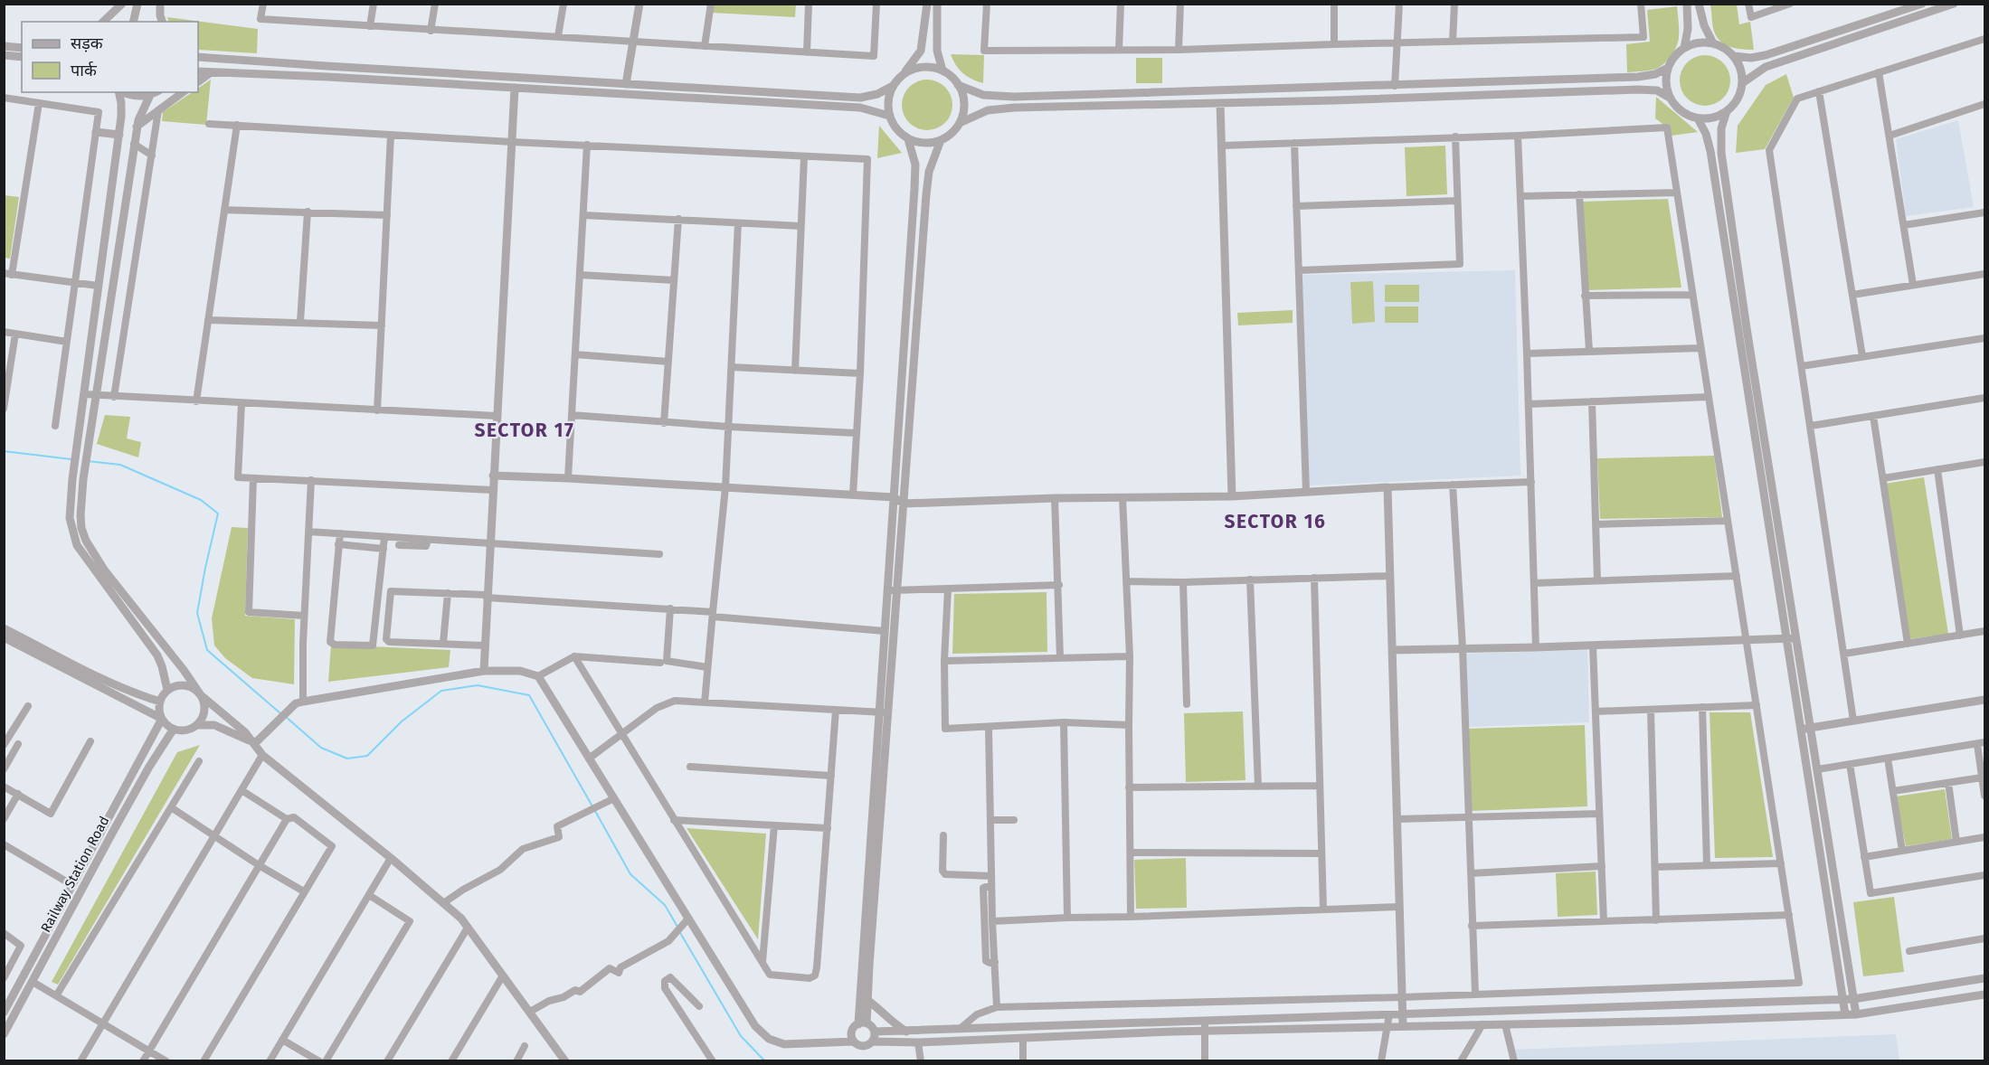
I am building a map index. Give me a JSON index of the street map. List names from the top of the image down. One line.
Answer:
{"streets":{"street":["Railway Station Road"]},"districts":["SECTOR 17","SECTOR 16"],"legend":["सड़क","पार्क"]}
